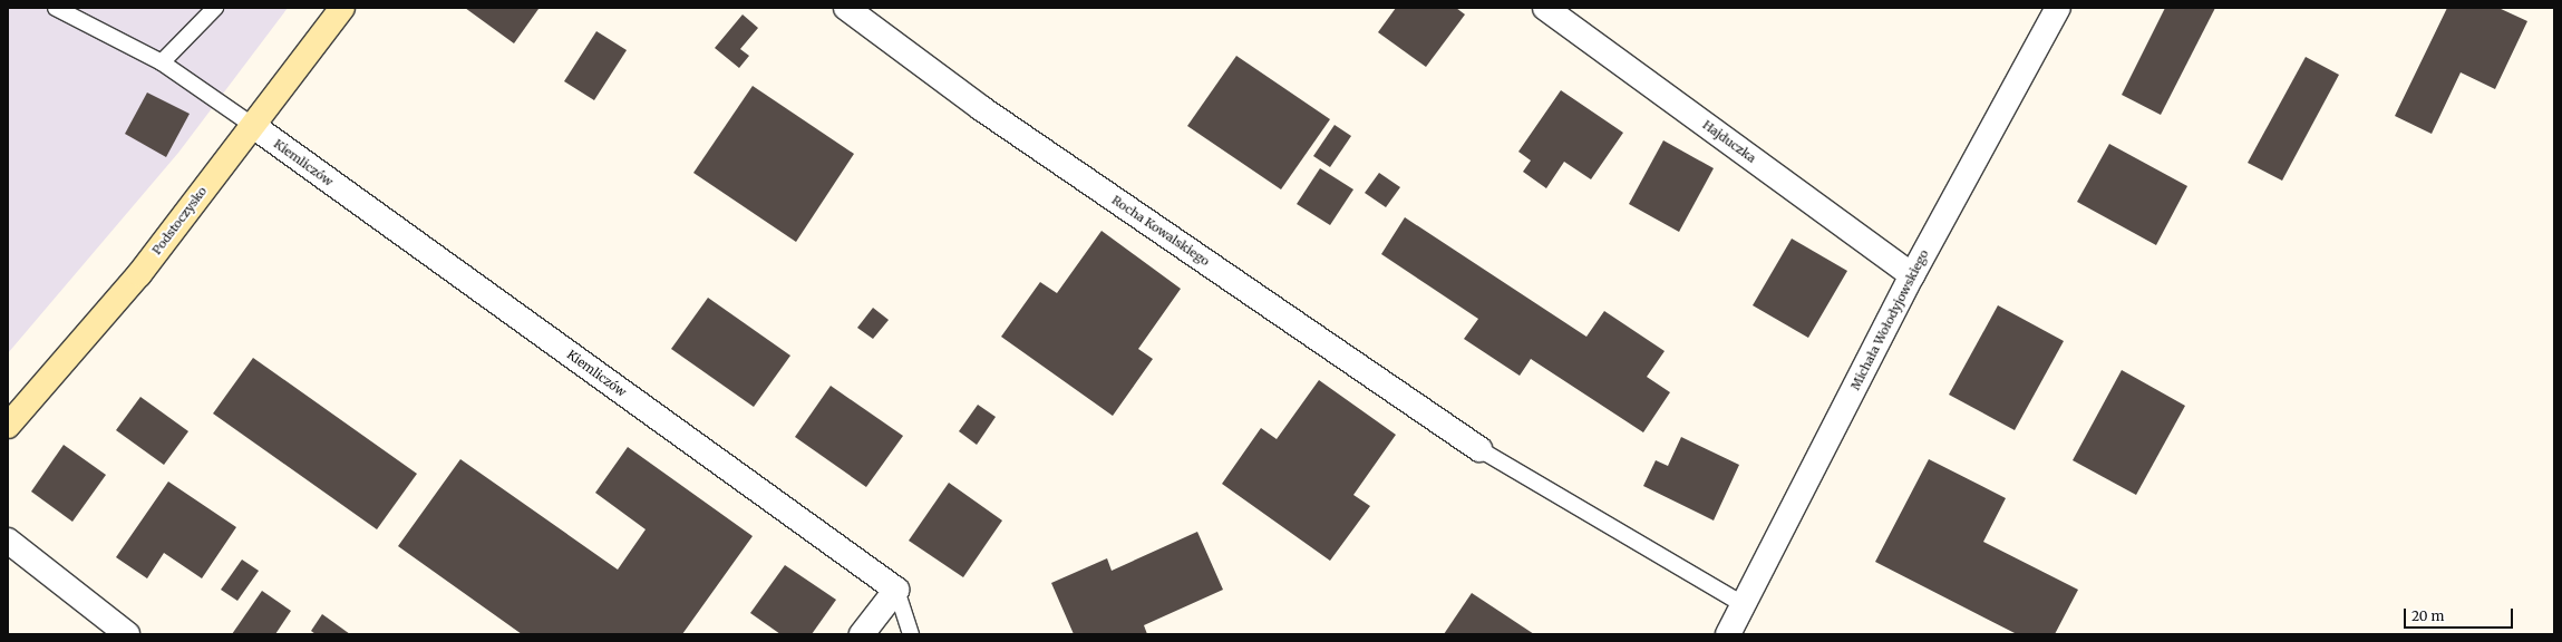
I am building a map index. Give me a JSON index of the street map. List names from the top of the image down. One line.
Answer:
{"streets":{"street":["Hajduczka","Kiemliczów","Podstoczysko","Rocha Kowalskiego","Michała Wołodyjowskiego"]},"crossings":[["Hajduczka","Michała Wołodyjowskiego"],["Kiemliczów","Podstoczysko"]],"scale_bar":"20 m"}
